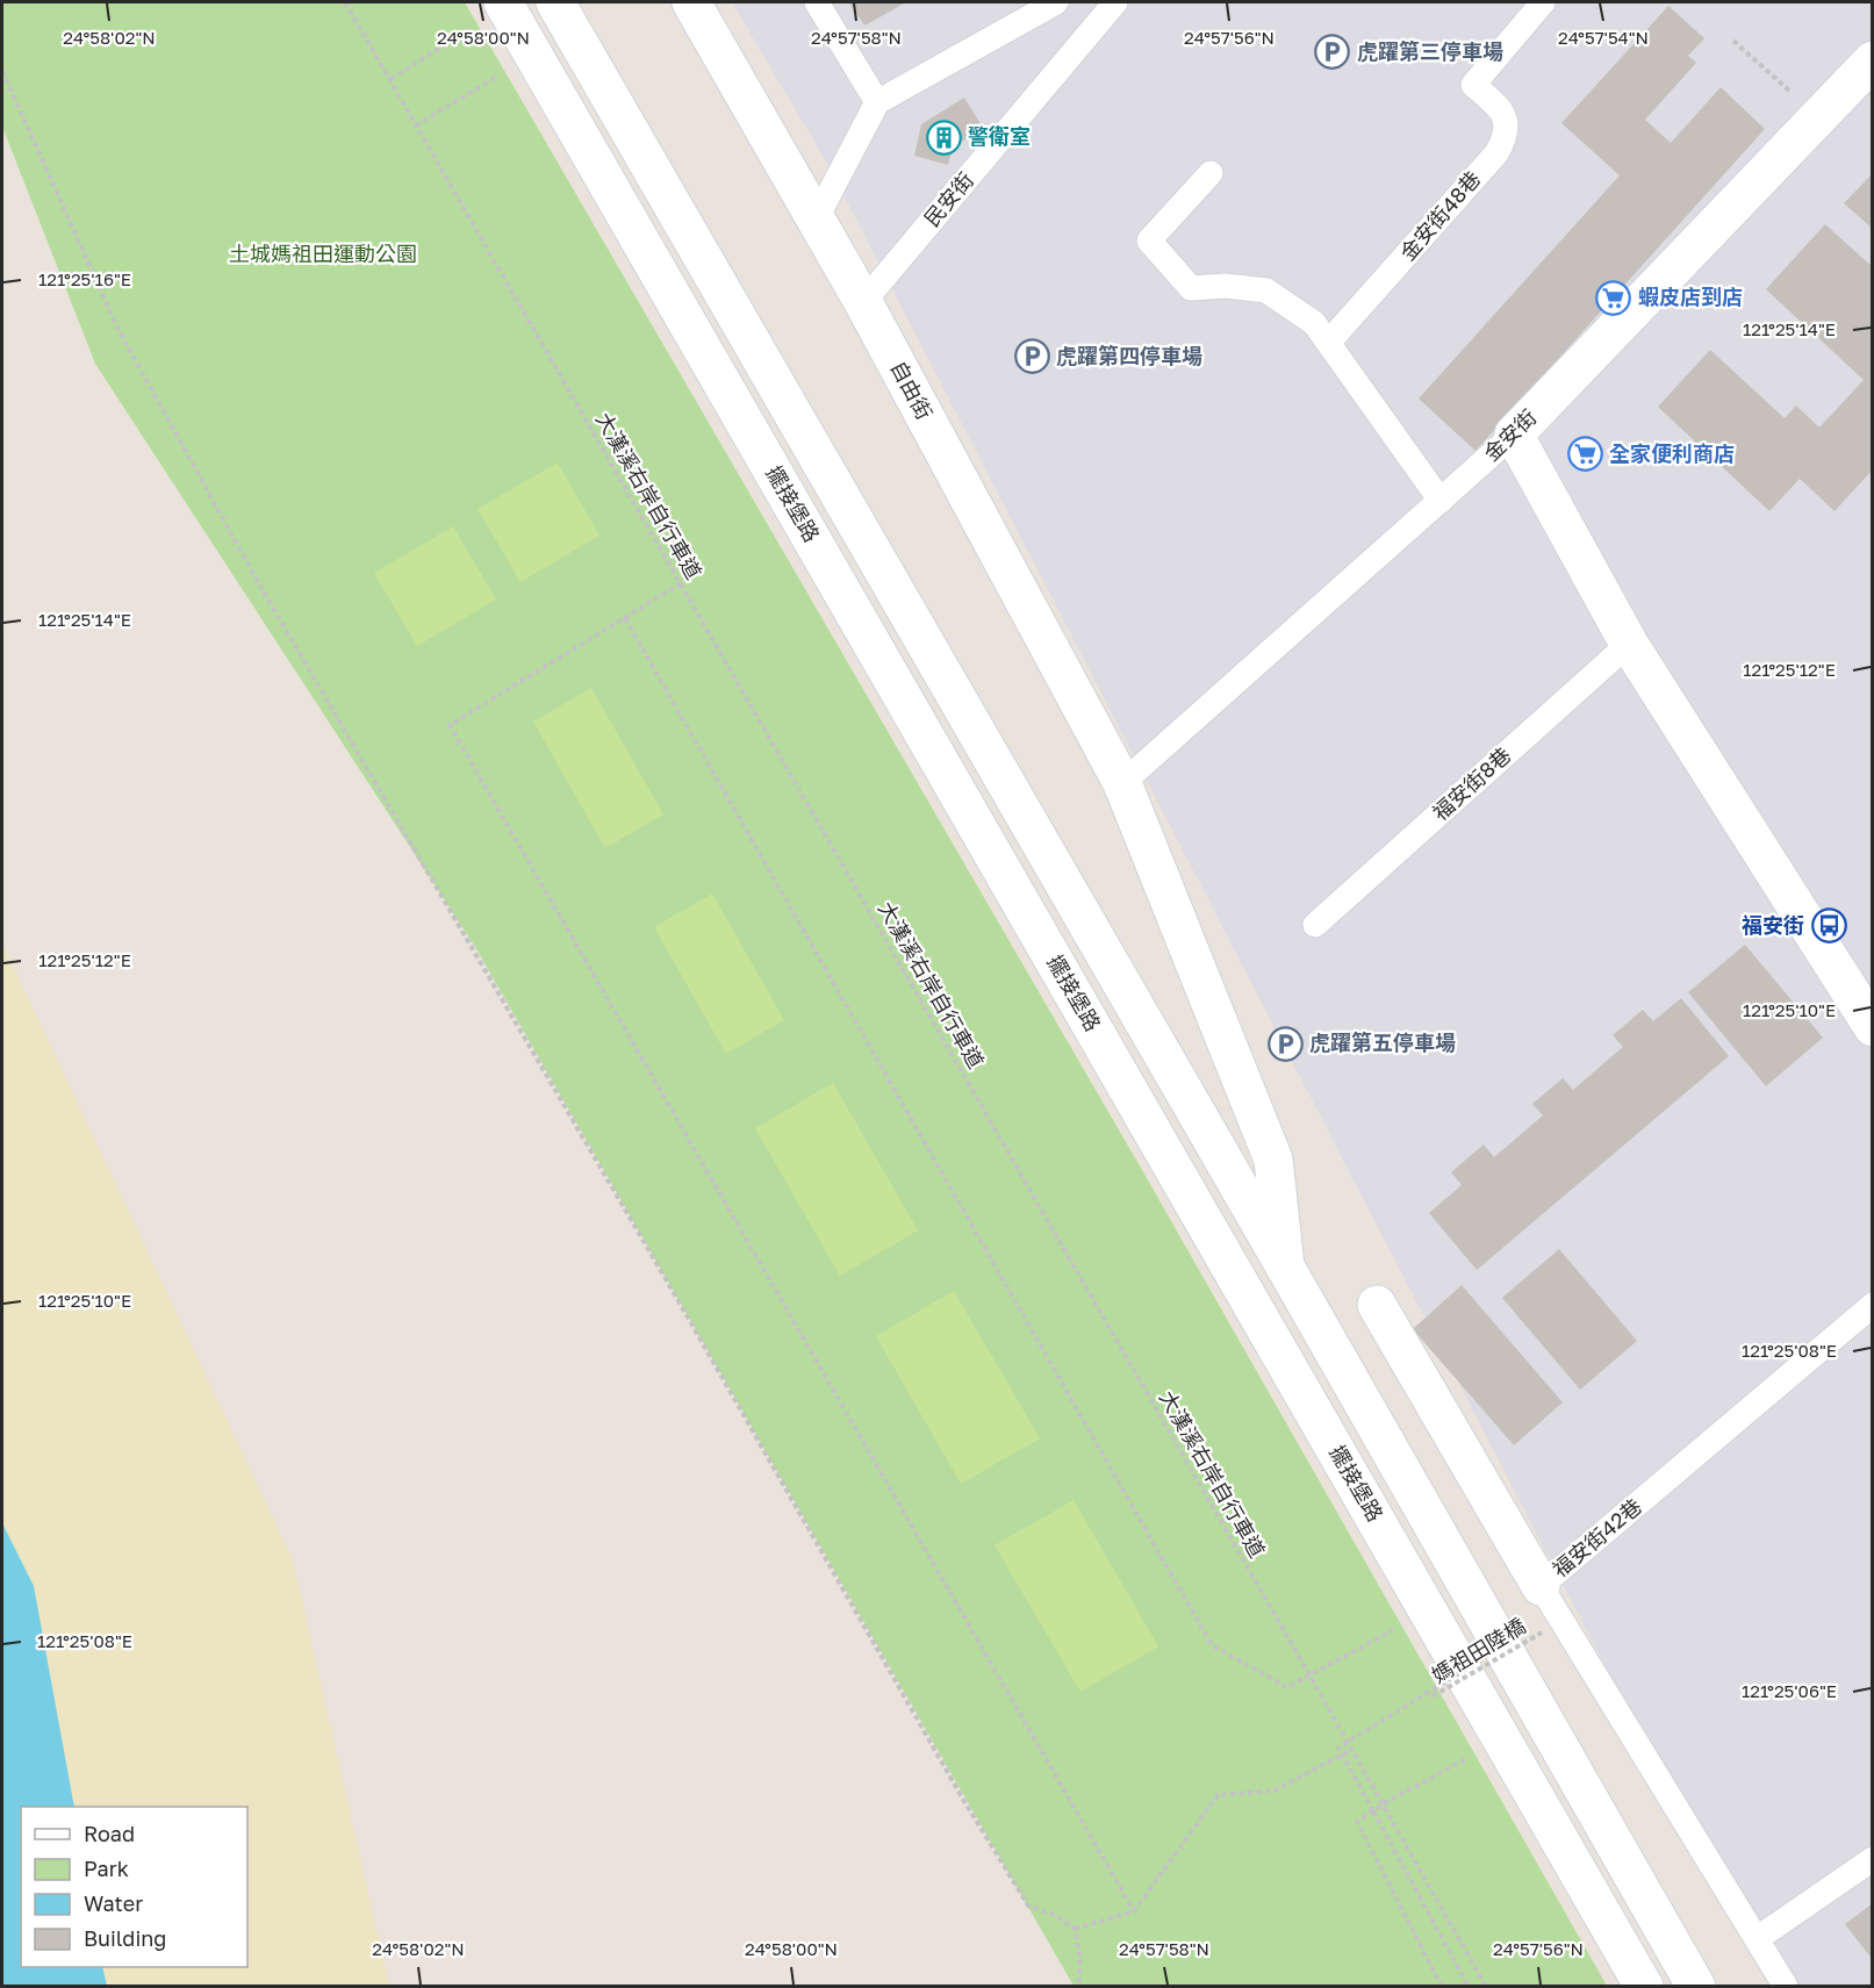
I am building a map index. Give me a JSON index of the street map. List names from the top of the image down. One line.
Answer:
{"streets":{"street":["自由街","金安街","擺接堡路"],"lane":["民安街","金安街48巷","福安街8巷","福安街42巷"],"path":["大漢溪右岸自行車道","媽祖田陸橋"]},"crossings":[["民安街","自由街"],["自由街","金安街"]],"parks":["土城媽祖田運動公園"],"places":{"parking":["虎躍第三停車場","虎躍第四停車場","虎躍第五停車場"],"building":["警衛室"],"supermarket":["蝦皮店到店","全家便利商店"],"bus stop":["福安街"]},"legend":["Road","Park","Water","Building"],"coordinates":["24°58'02\"N","24°58'00\"N","24°57'58\"N","24°57'56\"N","24°57'54\"N","121°25'16\"E","121°25'14\"E","121°25'12\"E","121°25'10\"E","121°25'08\"E","121°25'06\"E"]}
